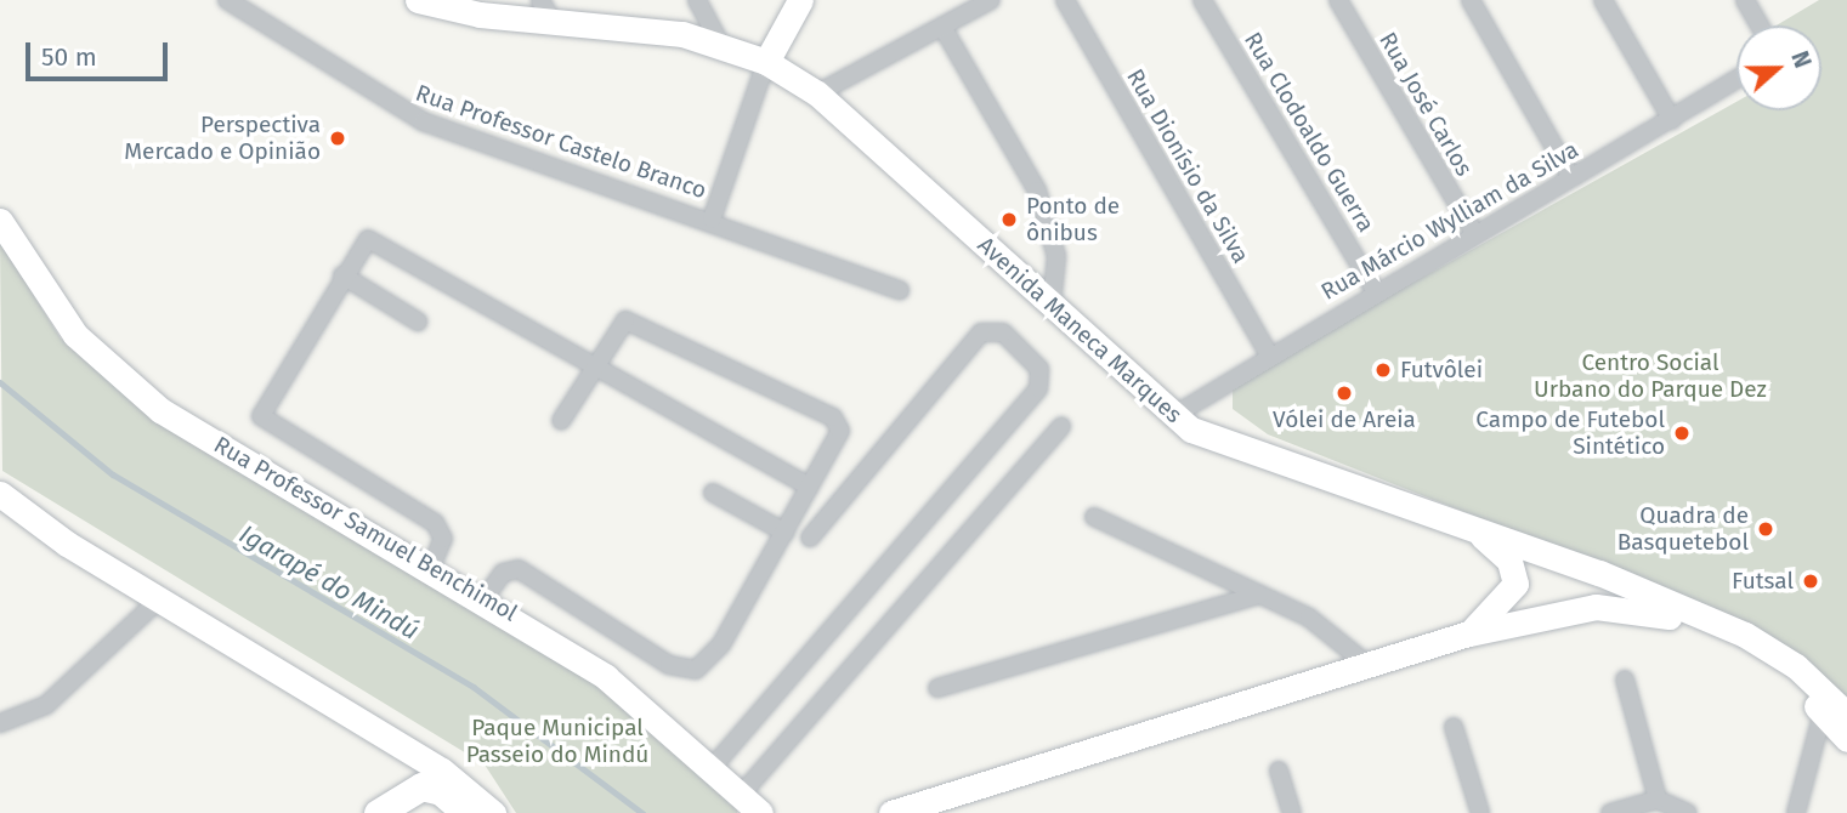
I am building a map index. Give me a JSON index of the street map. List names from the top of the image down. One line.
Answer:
{"streets":{"main road":["Avenida Maneca Marques","Rua Professor Samuel Benchimol"],"street":["Rua José Carlos","Rua Clodoaldo Guerra","Rua Professor Castelo Branco","Rua Dionísio da Silva","Rua Márcio Wylliam da Silva"]},"crossings":[["Rua José Carlos","Rua Márcio Wylliam da Silva"],["Rua Clodoaldo Guerra","Rua Márcio Wylliam da Silva"],["Rua Dionísio da Silva","Rua Márcio Wylliam da Silva"],["Rua Márcio Wylliam da Silva","Avenida Maneca Marques"]],"water":["Igarapé do Mindú"],"parks":["Centro Social Urbano do Parque Dez","Paque Municipal Passeio do Mindú"],"places":["Perspectiva Mercado e Opinião","Ponto de ônibus","Futvôlei","Vólei de Areia","Campo de Futebol Sintético","Quadra de Basquetebol","Futsal"],"scale_bar":"50 m","north":"right"}
